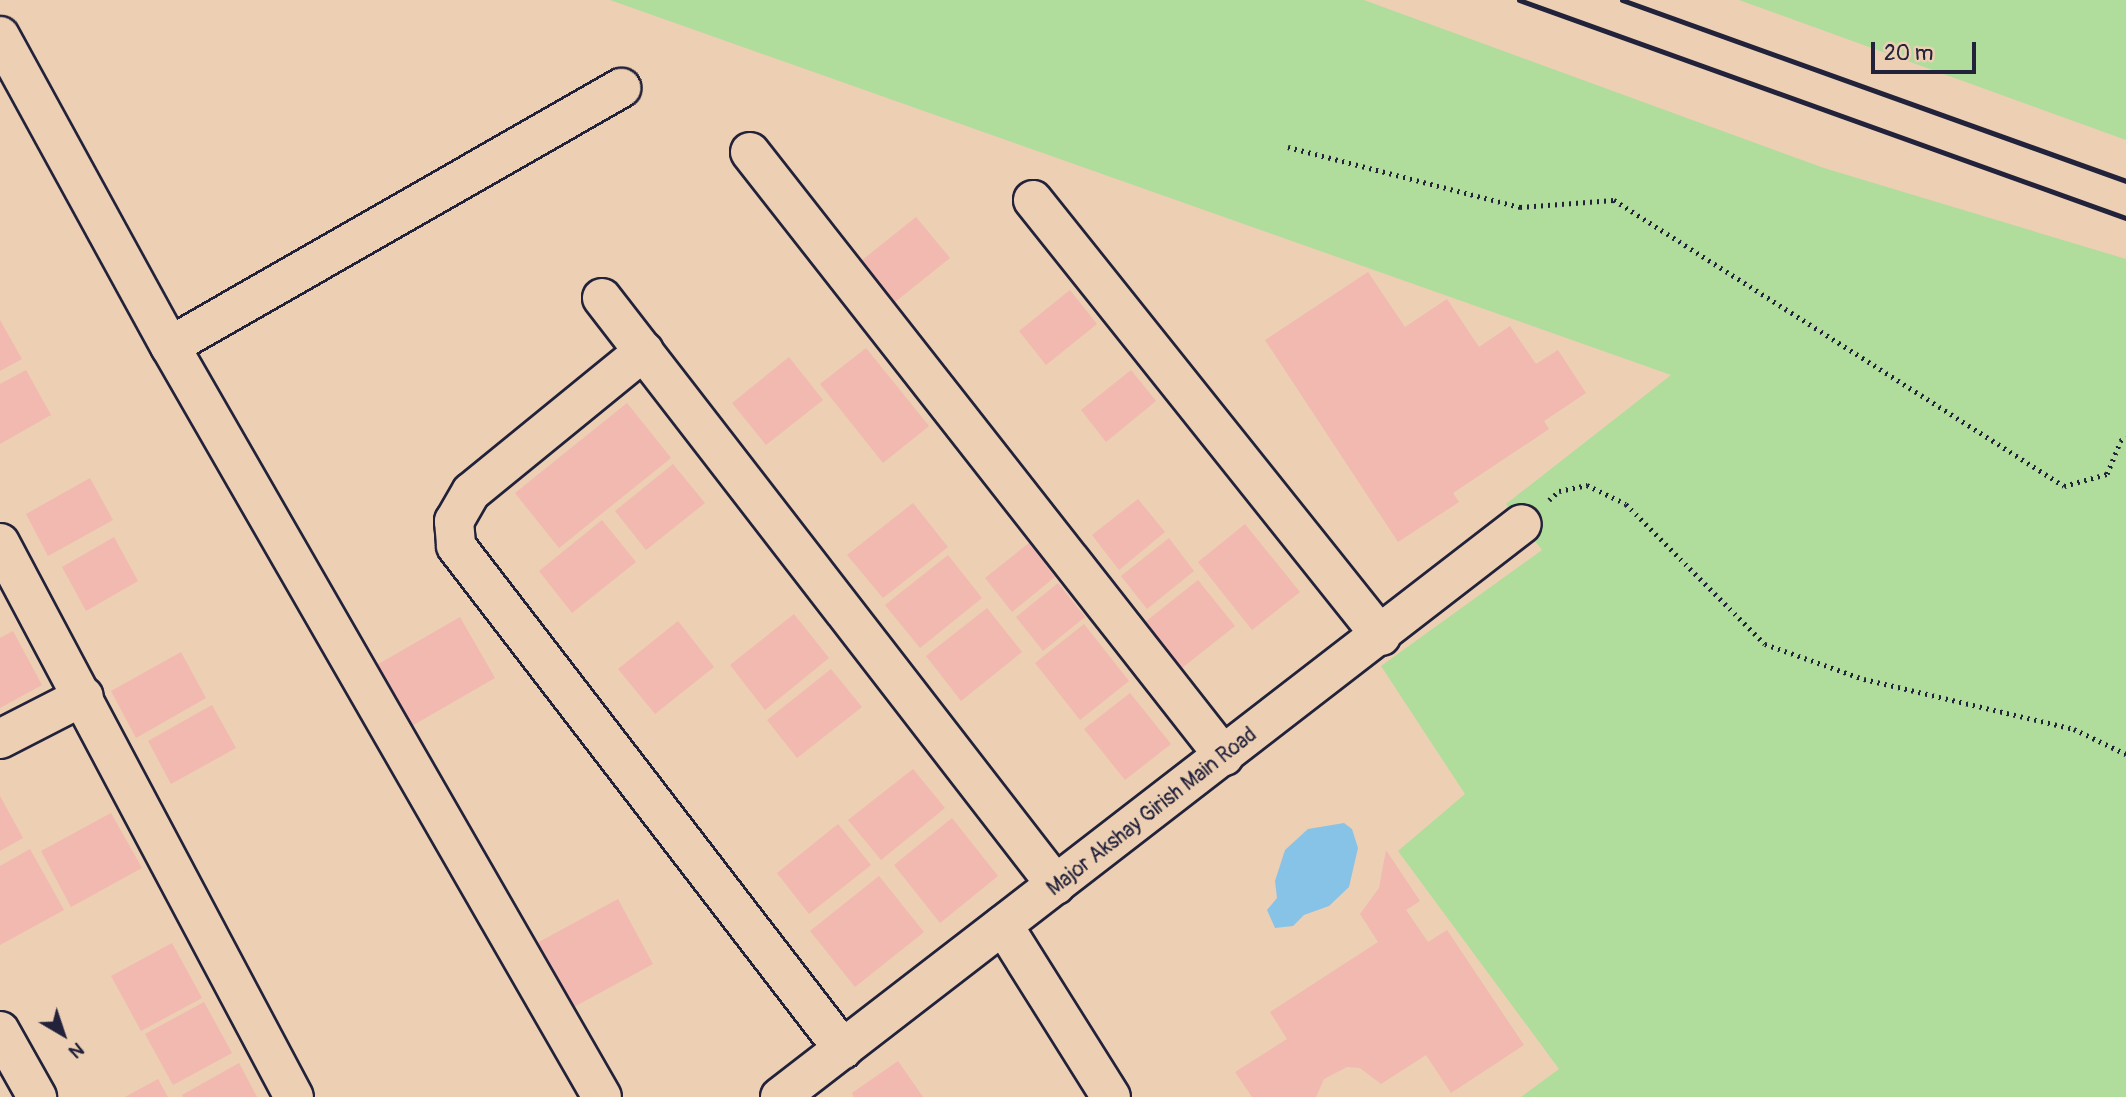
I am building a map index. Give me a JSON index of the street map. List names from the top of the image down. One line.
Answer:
{"streets":{"street":["Major Akshay Girish Main Road"]},"scale_bar":"20 m","north":"bottom right"}
